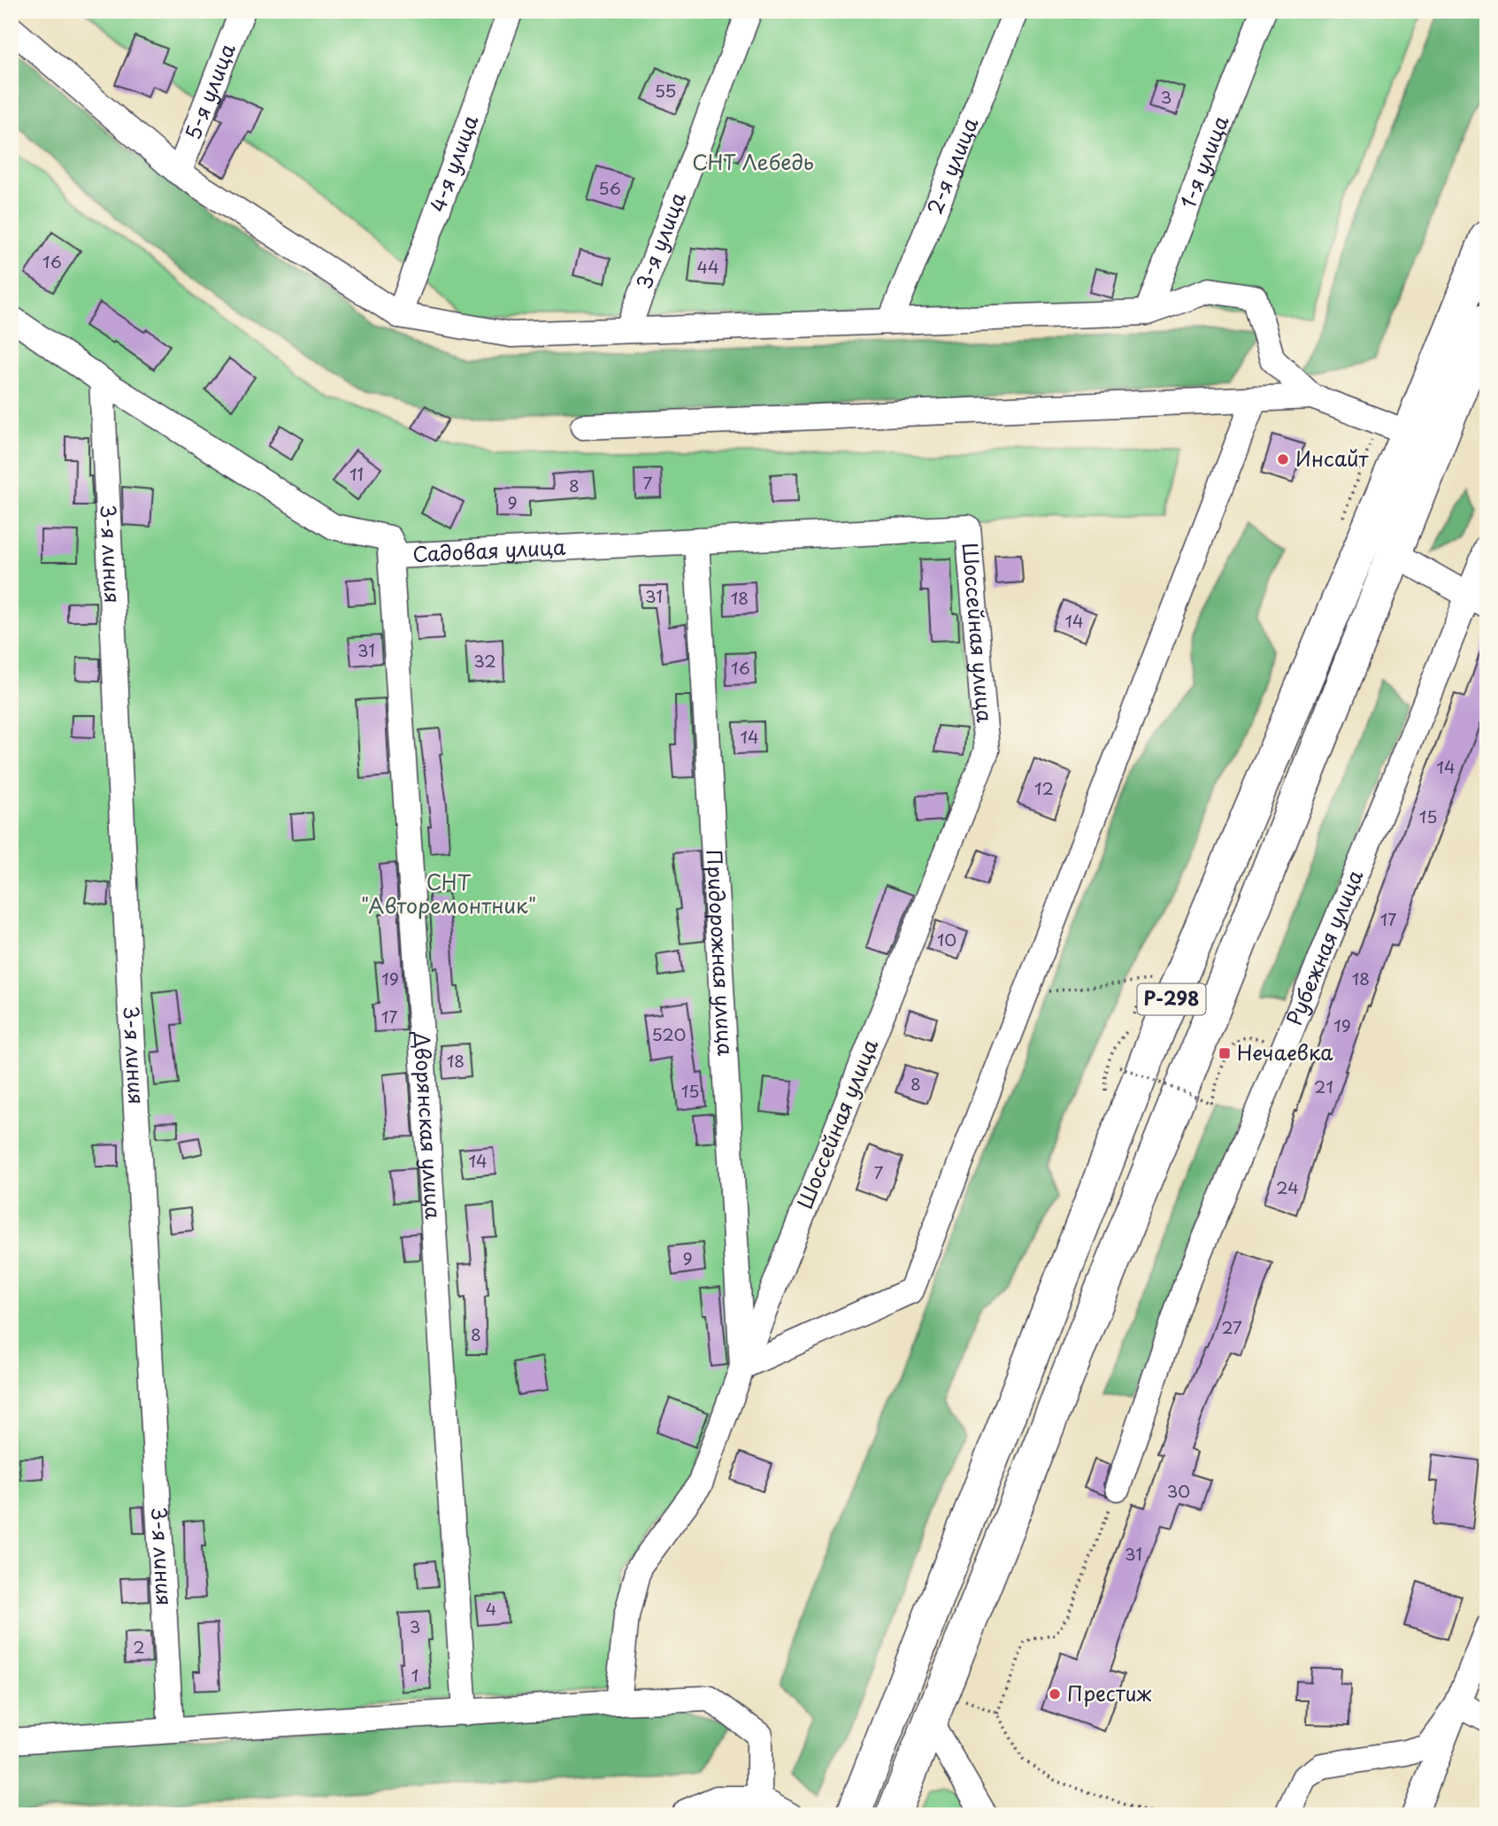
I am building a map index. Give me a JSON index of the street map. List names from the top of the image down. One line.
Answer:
{"streets":{"highway":["Р-298"],"street":["5-я улица","1-я улица","4-я улица","2-я улица","3-я улица","Садовая улица","3-я линия","Шоссейная улица","Рубежная улица","Придорожная улица","Дворянская улица"]},"crossings":[["Садовая улица","3-я линия"],["Садовая улица","Шоссейная улица"],["Садовая улица","Придорожная улица"],["Садовая улица","Дворянская улица"],["Шоссейная улица","Придорожная улица"]],"parks":["СНТ Лебедь","СНТ \"Авторемонтник\""],"places":{"other":["Инсайт","Престиж"],"transit":["Нечаевка"]},"house_numbers":["55","3","56","16","44","11","7","8","9","31","18","14","31","32","16","14","14","12","15","17","10","19","18","17","19","520","18","8","21","15","14","7","24","9","27","8","30","31","4","3","2","1"]}
